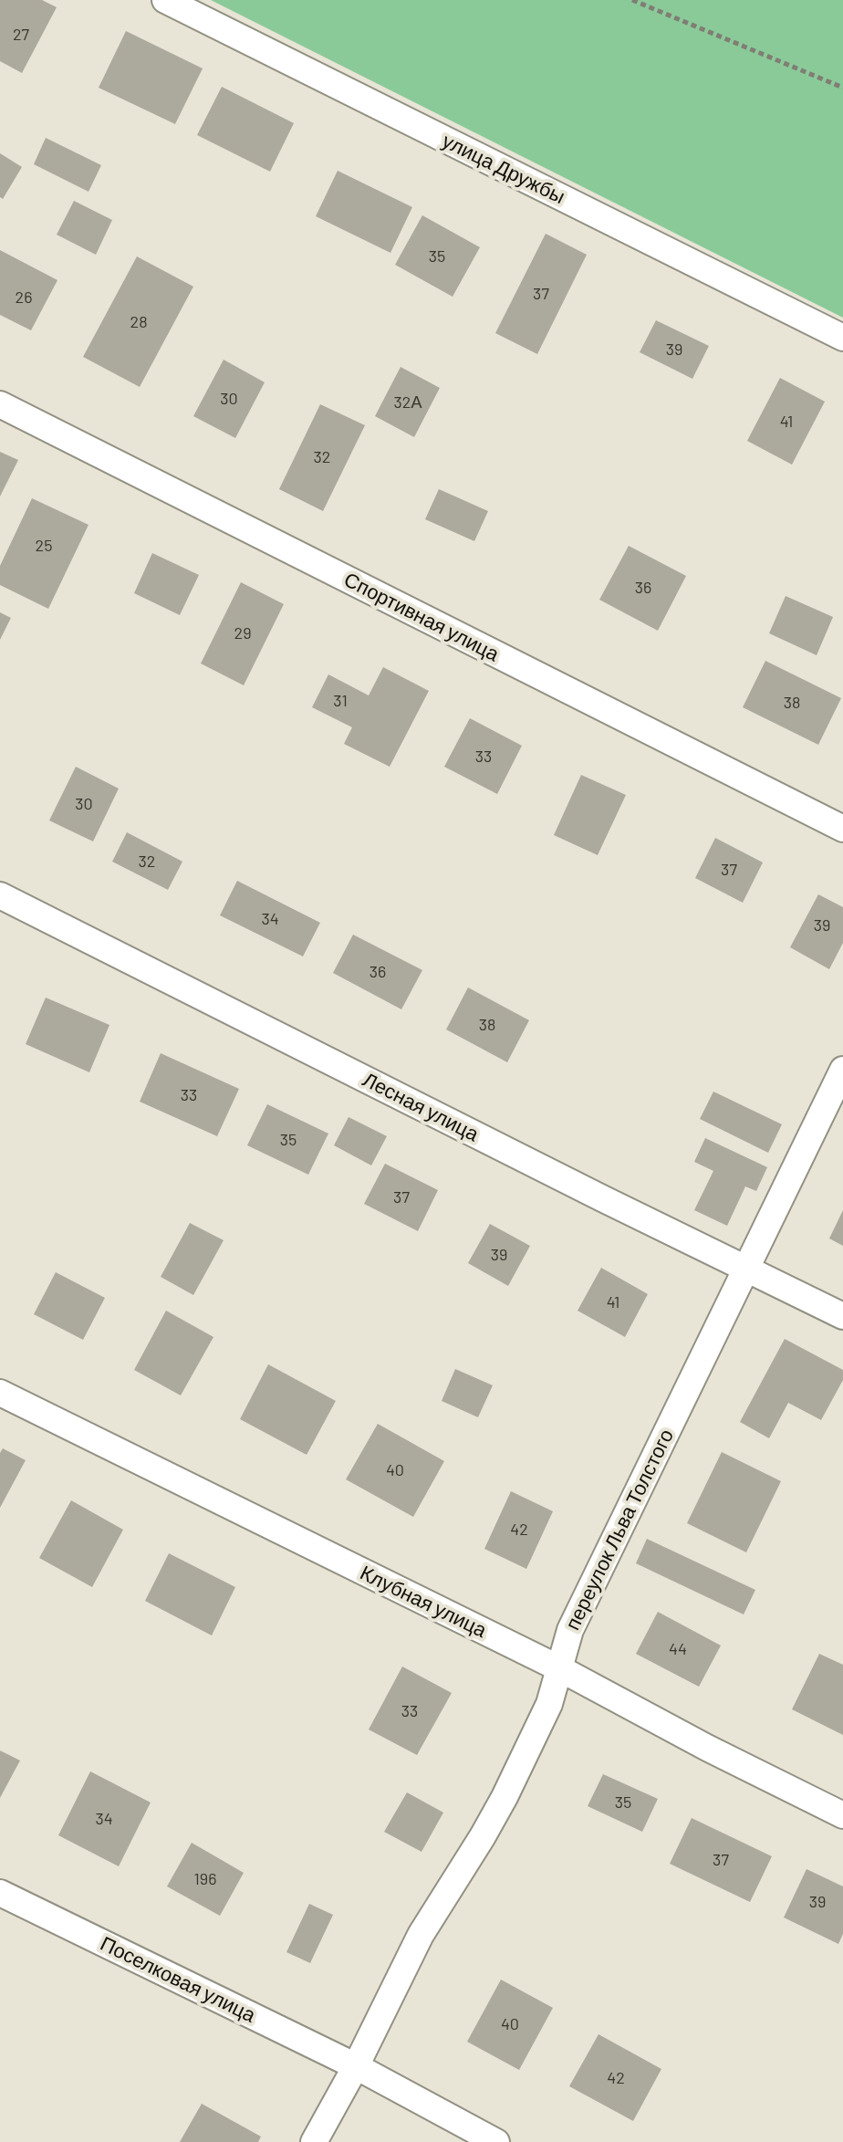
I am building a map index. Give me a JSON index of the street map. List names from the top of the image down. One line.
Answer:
{"streets":{"street":["улица Дружбы","Спортивная улица","Лесная улица","переулок Льва Толстого","Клубная улица","Поселковая улица"]},"crossings":[["Лесная улица","переулок Льва Толстого"],["переулок Льва Толстого","Клубная улица"],["переулок Льва Толстого","Поселковая улица"]],"house_numbers":["27","35","37","26","28","39","30","32А","41","32","25","36","29","31","38","33","30","32","37","34","39","36","38","33","35","37","39","41","40","42","44","33","35","34","37","196","39","40","42"]}
